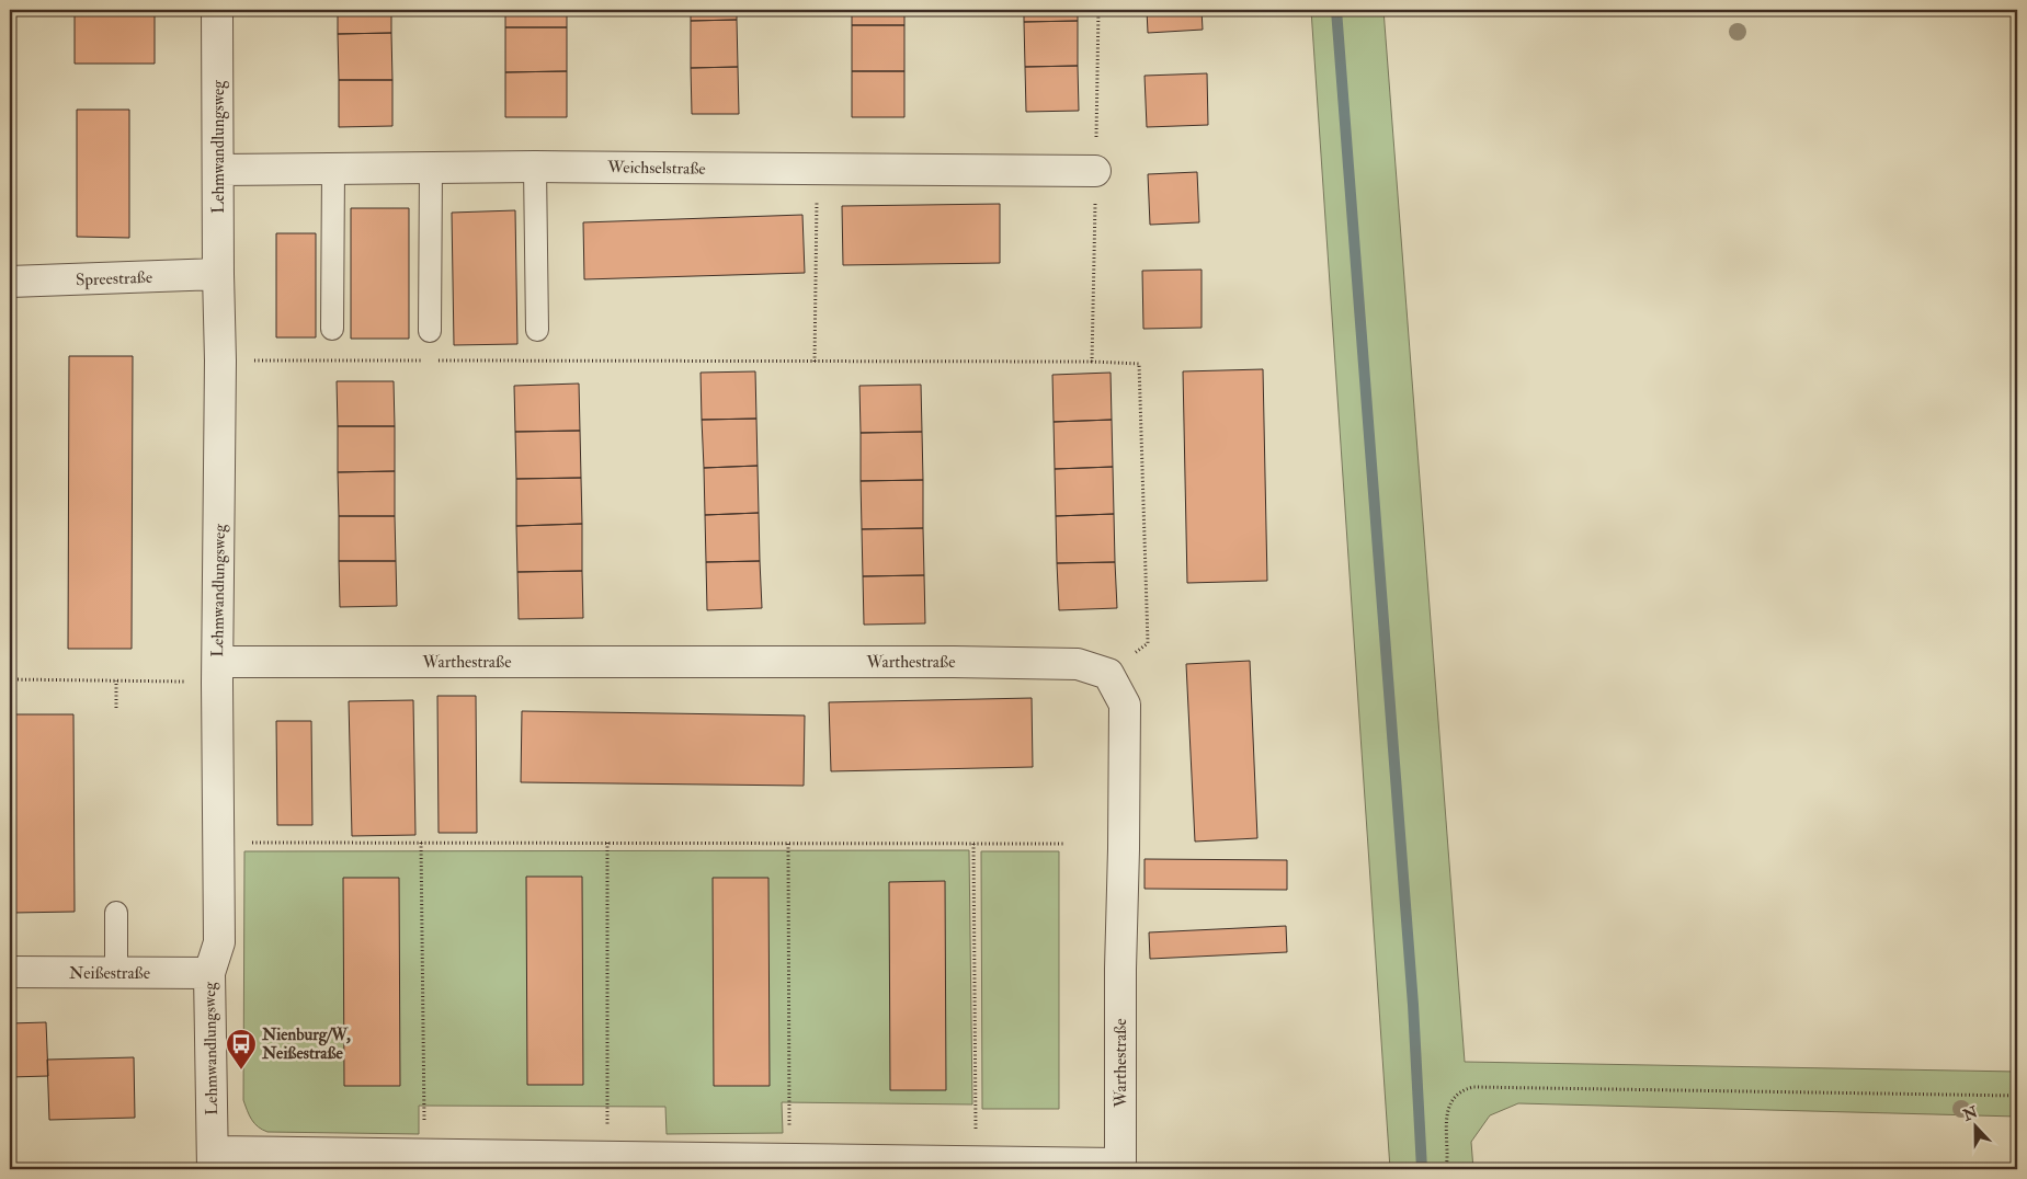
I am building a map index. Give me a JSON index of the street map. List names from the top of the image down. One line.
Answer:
{"streets":{"street":["Lehmwandlungsweg","Weichselstraße","Spreestraße","Warthestraße","Neißestraße"]},"crossings":[["Lehmwandlungsweg","Weichselstraße"],["Lehmwandlungsweg","Spreestraße"],["Lehmwandlungsweg","Warthestraße"],["Lehmwandlungsweg","Neißestraße"]],"places":{"bus stop":["Nienburg/W, Neißestraße"]},"north":"top"}
